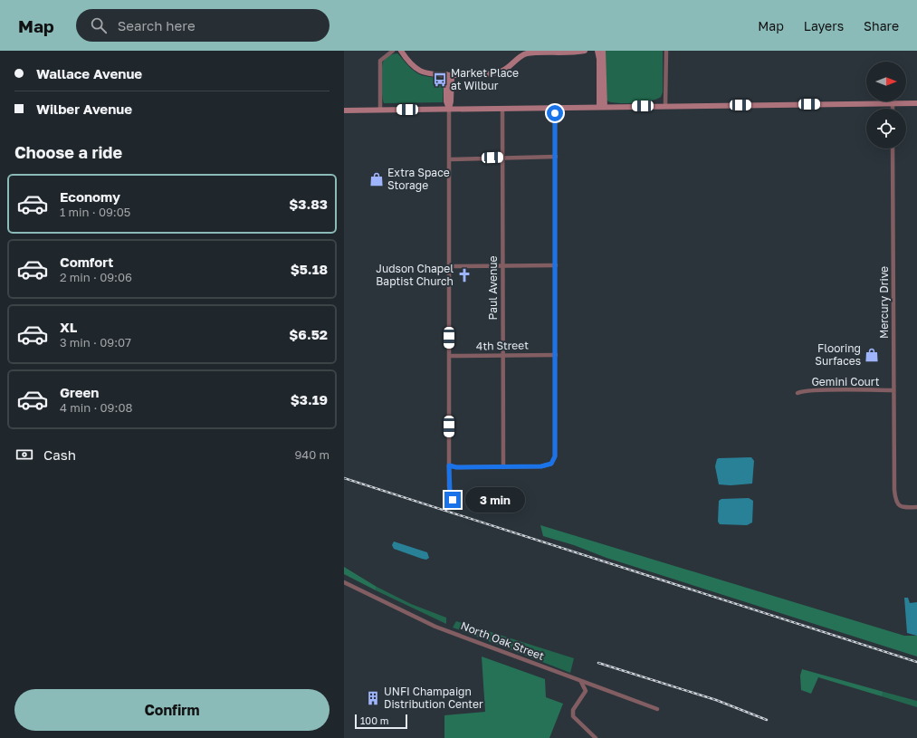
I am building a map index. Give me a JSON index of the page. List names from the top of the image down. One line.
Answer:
{"streets":{"street":["Paul Avenue","Mercury Drive","4th Street","Gemini Court","North Oak Street"]},"crossings":[["Paul Avenue","4th Street"],["Mercury Drive","Gemini Court"]],"places":{"bus stop":["Market Place at Wilbur"],"shop":["Extra Space Storage","Flooring Surfaces"],"church":["Judson Chapel Baptist Church"],"building":["UNFI Champaign Distribution Center"]},"scale_bar":"100 m","north":"right","page":{"header":"Map","search":"Search here","nav":["Map","Layers","Share"],"banner":["Wallace Avenue","Wilber Avenue"],"heading":"Choose a ride","list":[{"name":"Economy","note":"1 min · 09:05","value":"$3.83"},{"name":"Comfort","note":"2 min · 09:06","value":"$5.18"},{"name":"XL","note":"3 min · 09:07","value":"$6.52"},{"name":"Green","note":"4 min · 09:08","value":"$3.19"}],"pay":["Cash","940 m"],"bubble":"3 min","buttons":"Confirm","scale":"100 m"}}
